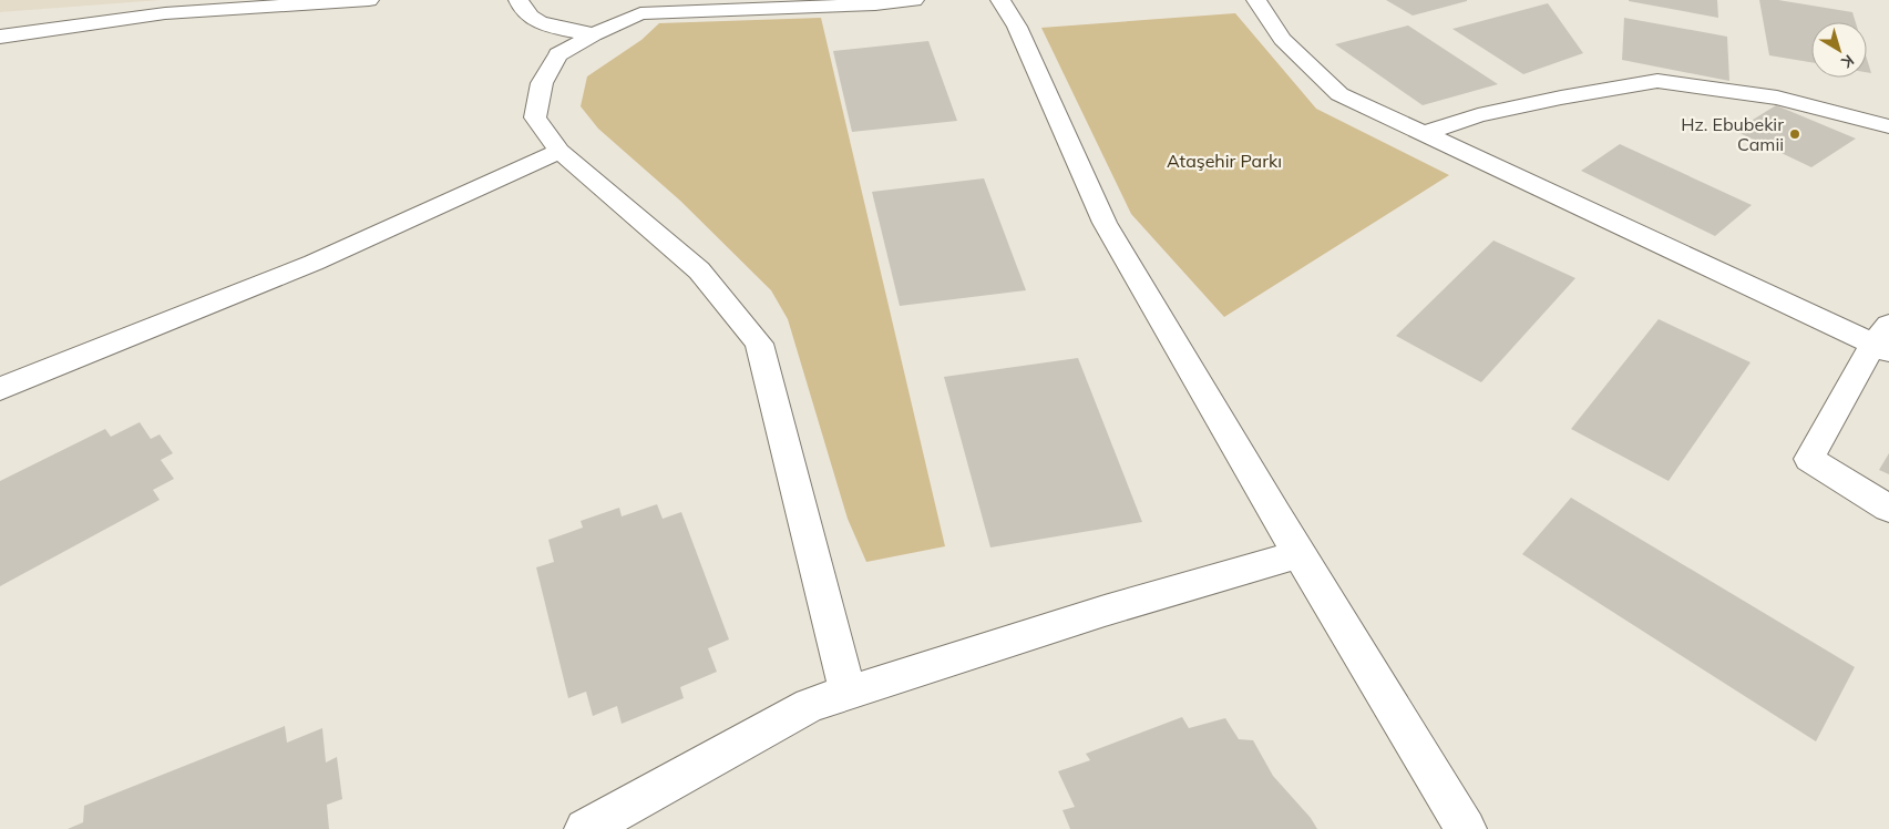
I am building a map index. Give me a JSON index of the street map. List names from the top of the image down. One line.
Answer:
{"parks":["Ataşehir Parkı"],"places":["Hz. Ebubekir Camii"],"north":"bottom right"}
